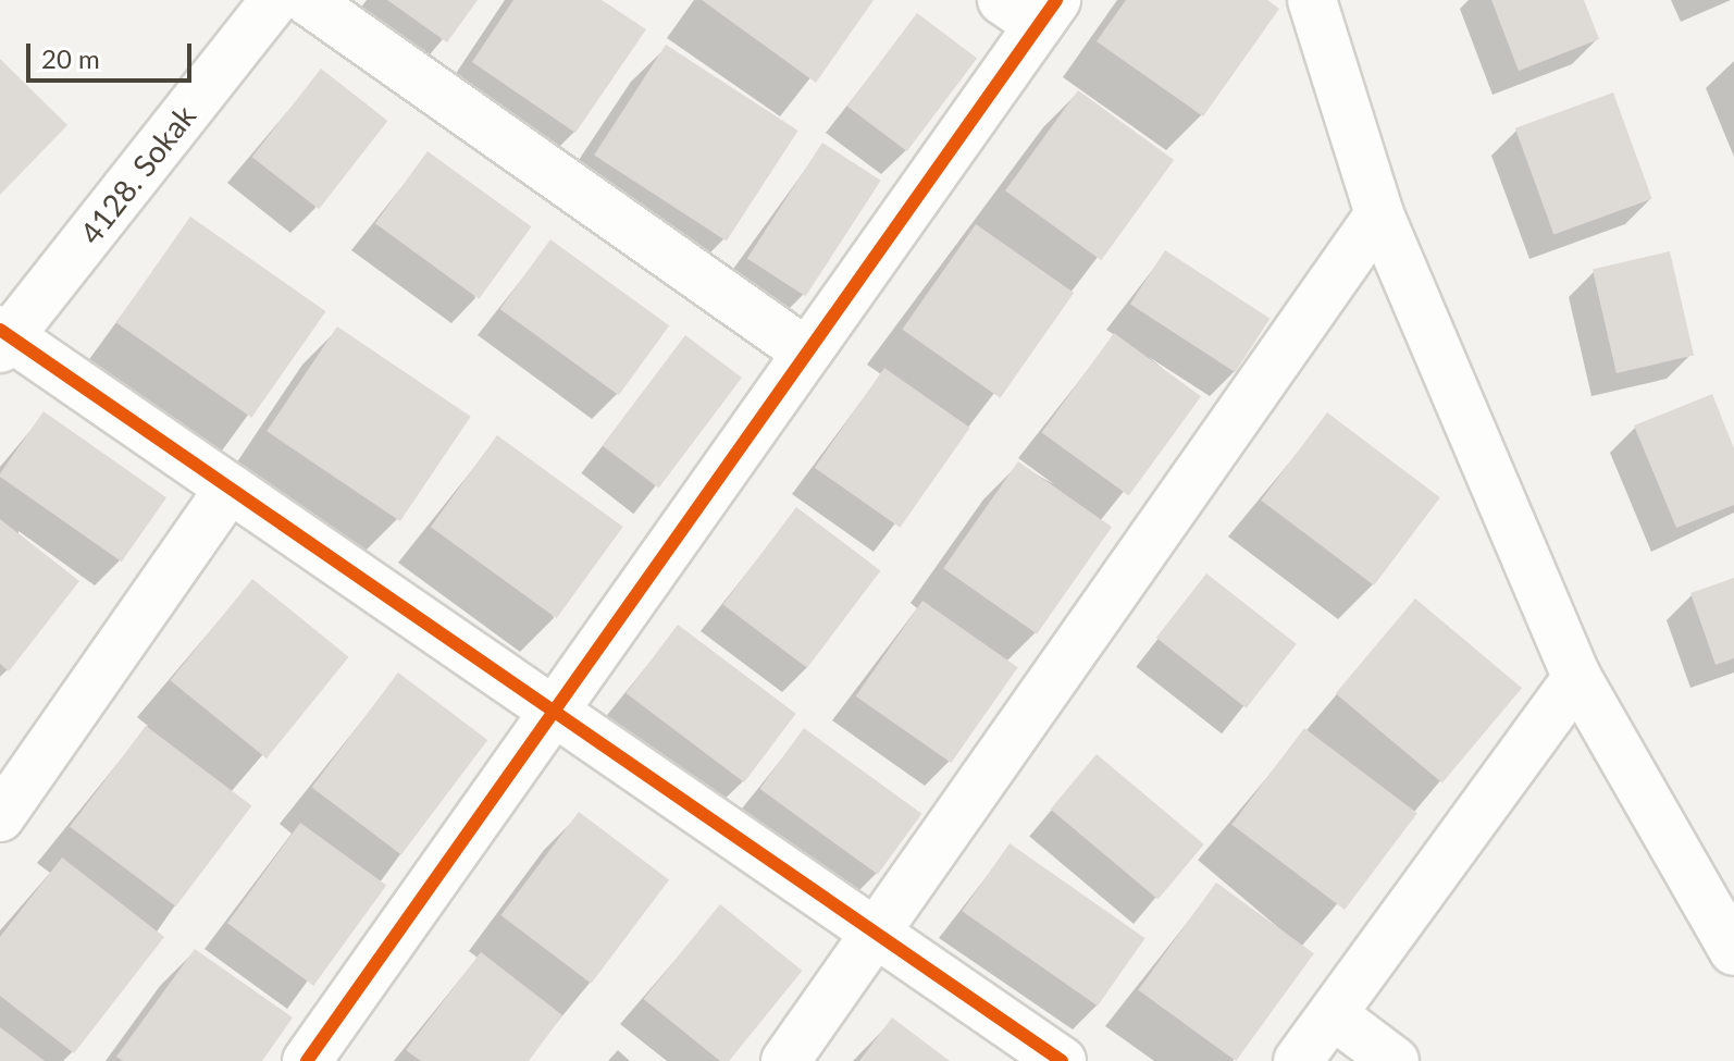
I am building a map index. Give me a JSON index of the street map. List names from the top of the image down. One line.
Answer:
{"streets":{"street":["4128. Sokak"]},"scale_bar":"20 m"}
